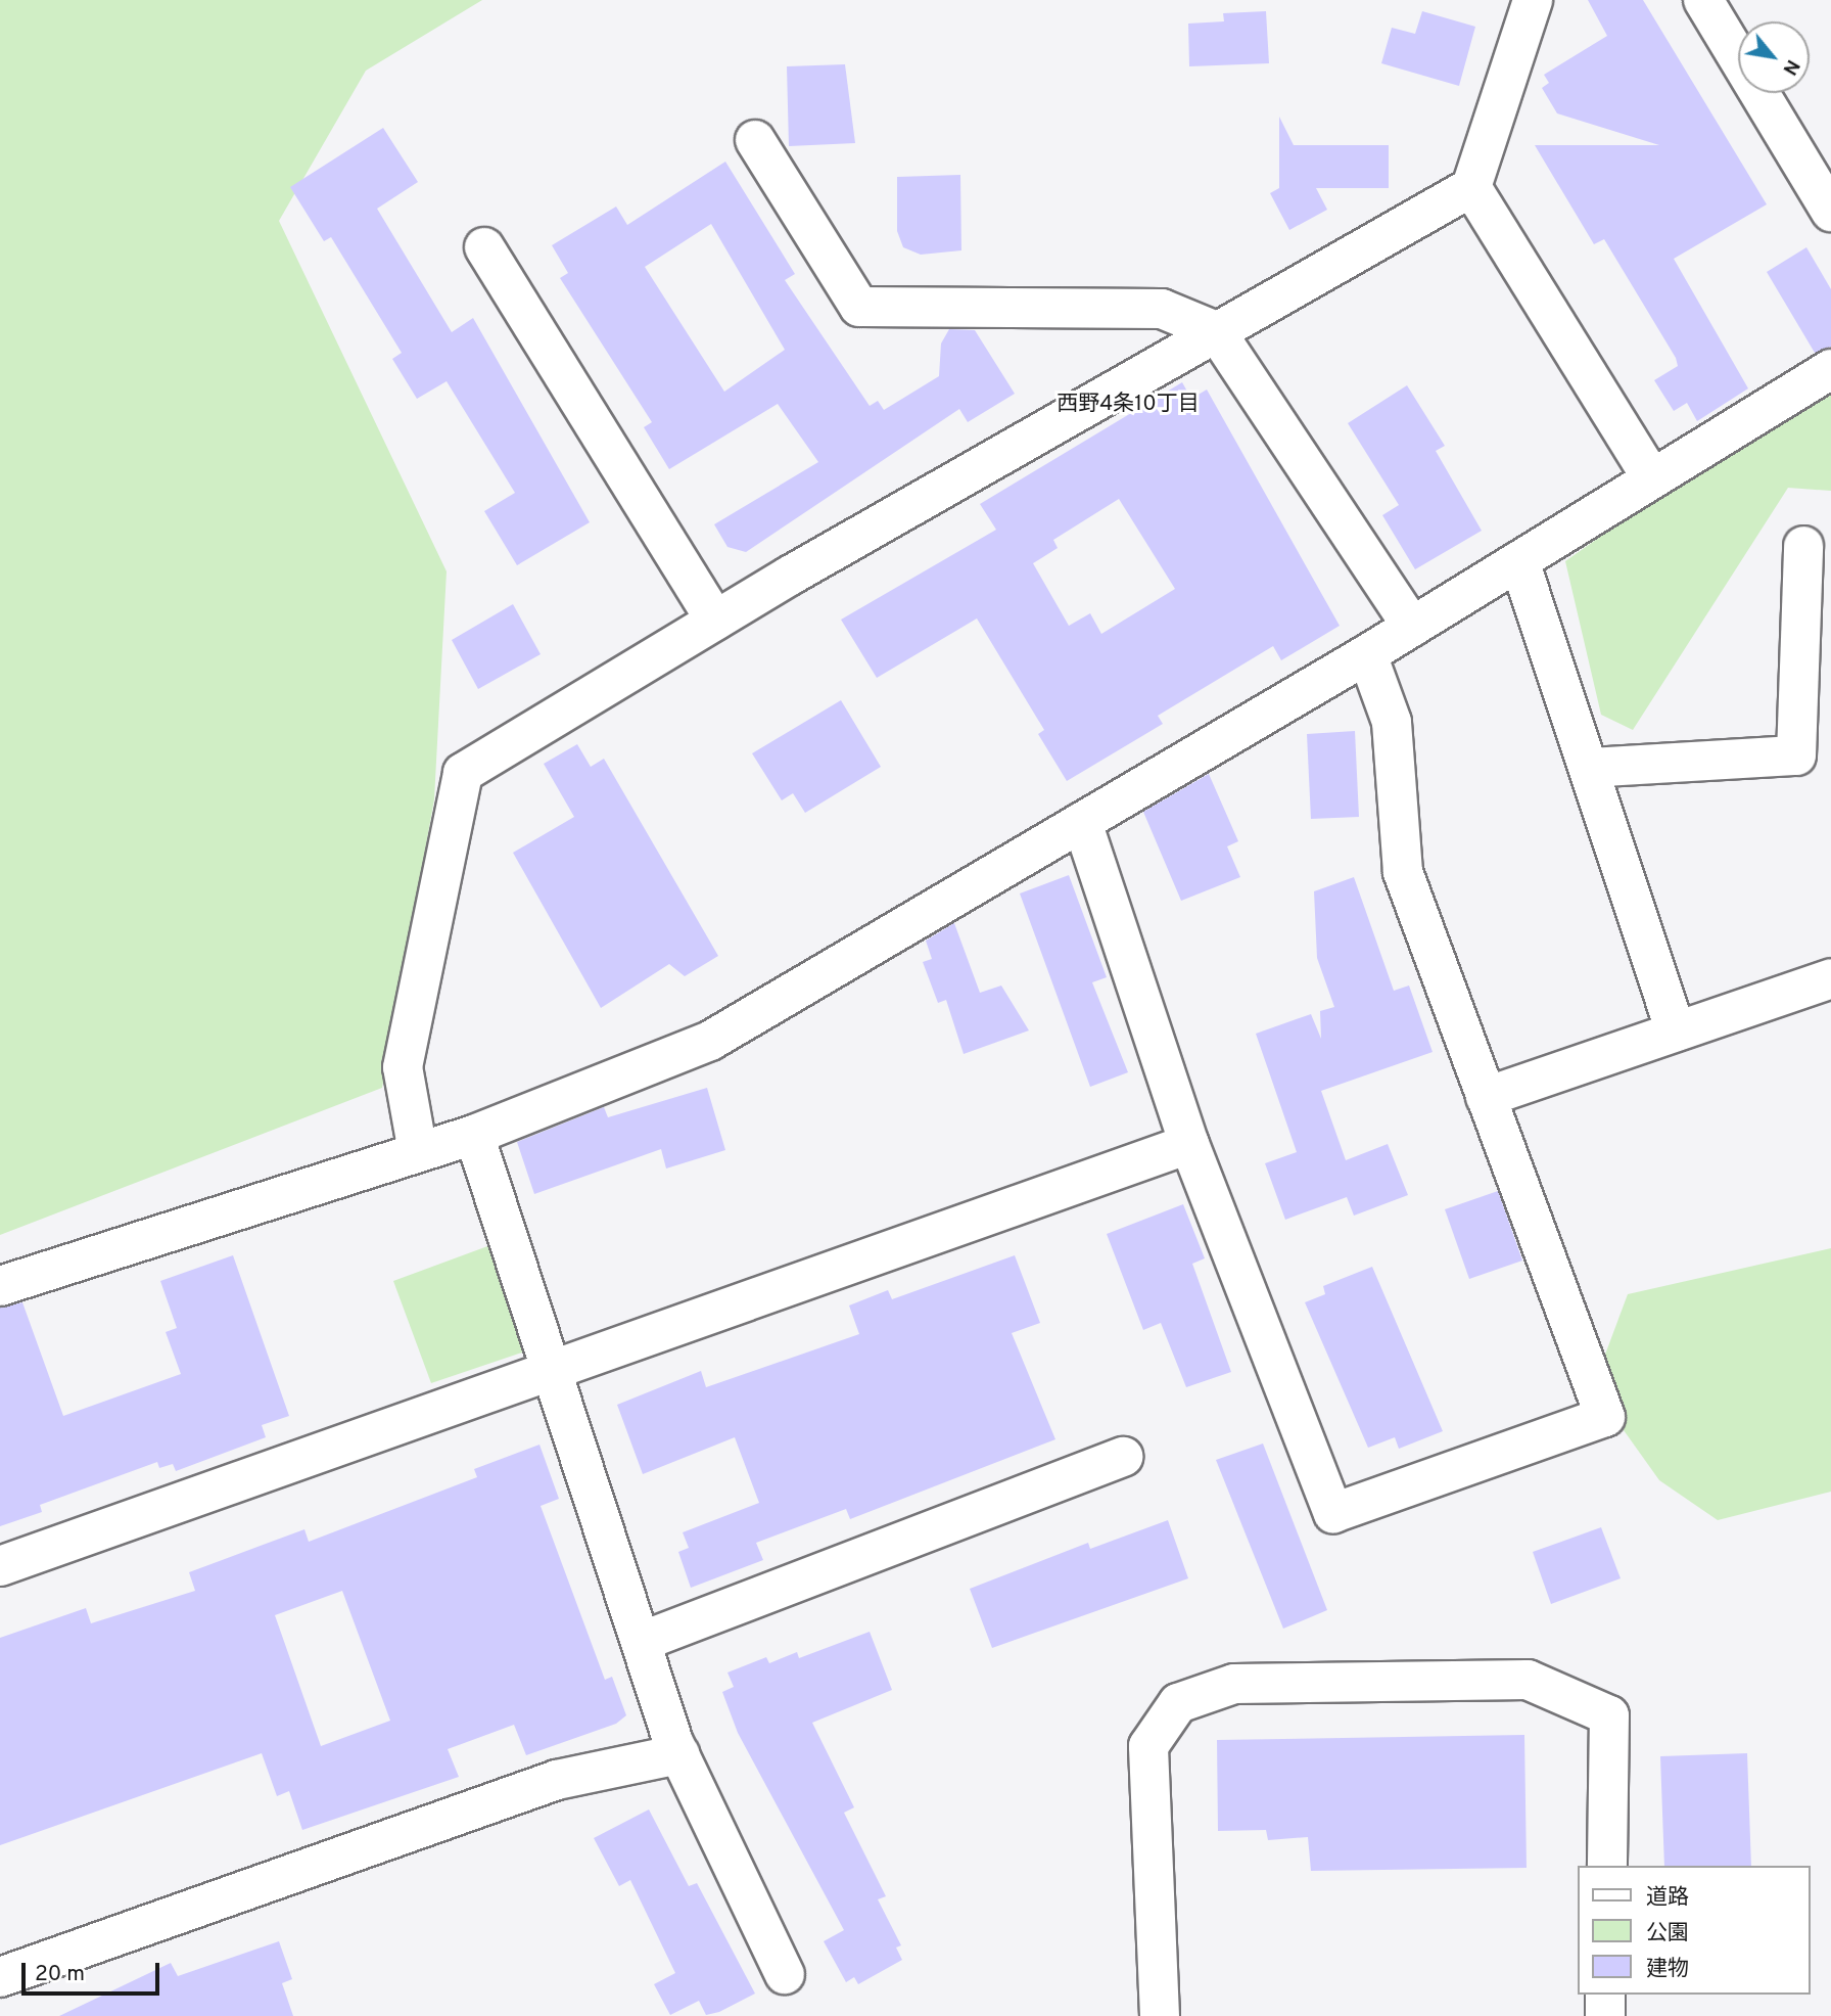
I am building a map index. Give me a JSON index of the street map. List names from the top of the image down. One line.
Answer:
{"districts":["西野4条10丁目"],"legend":["道路","公園","建物"],"scale_bar":"20 m","north":"bottom right"}
